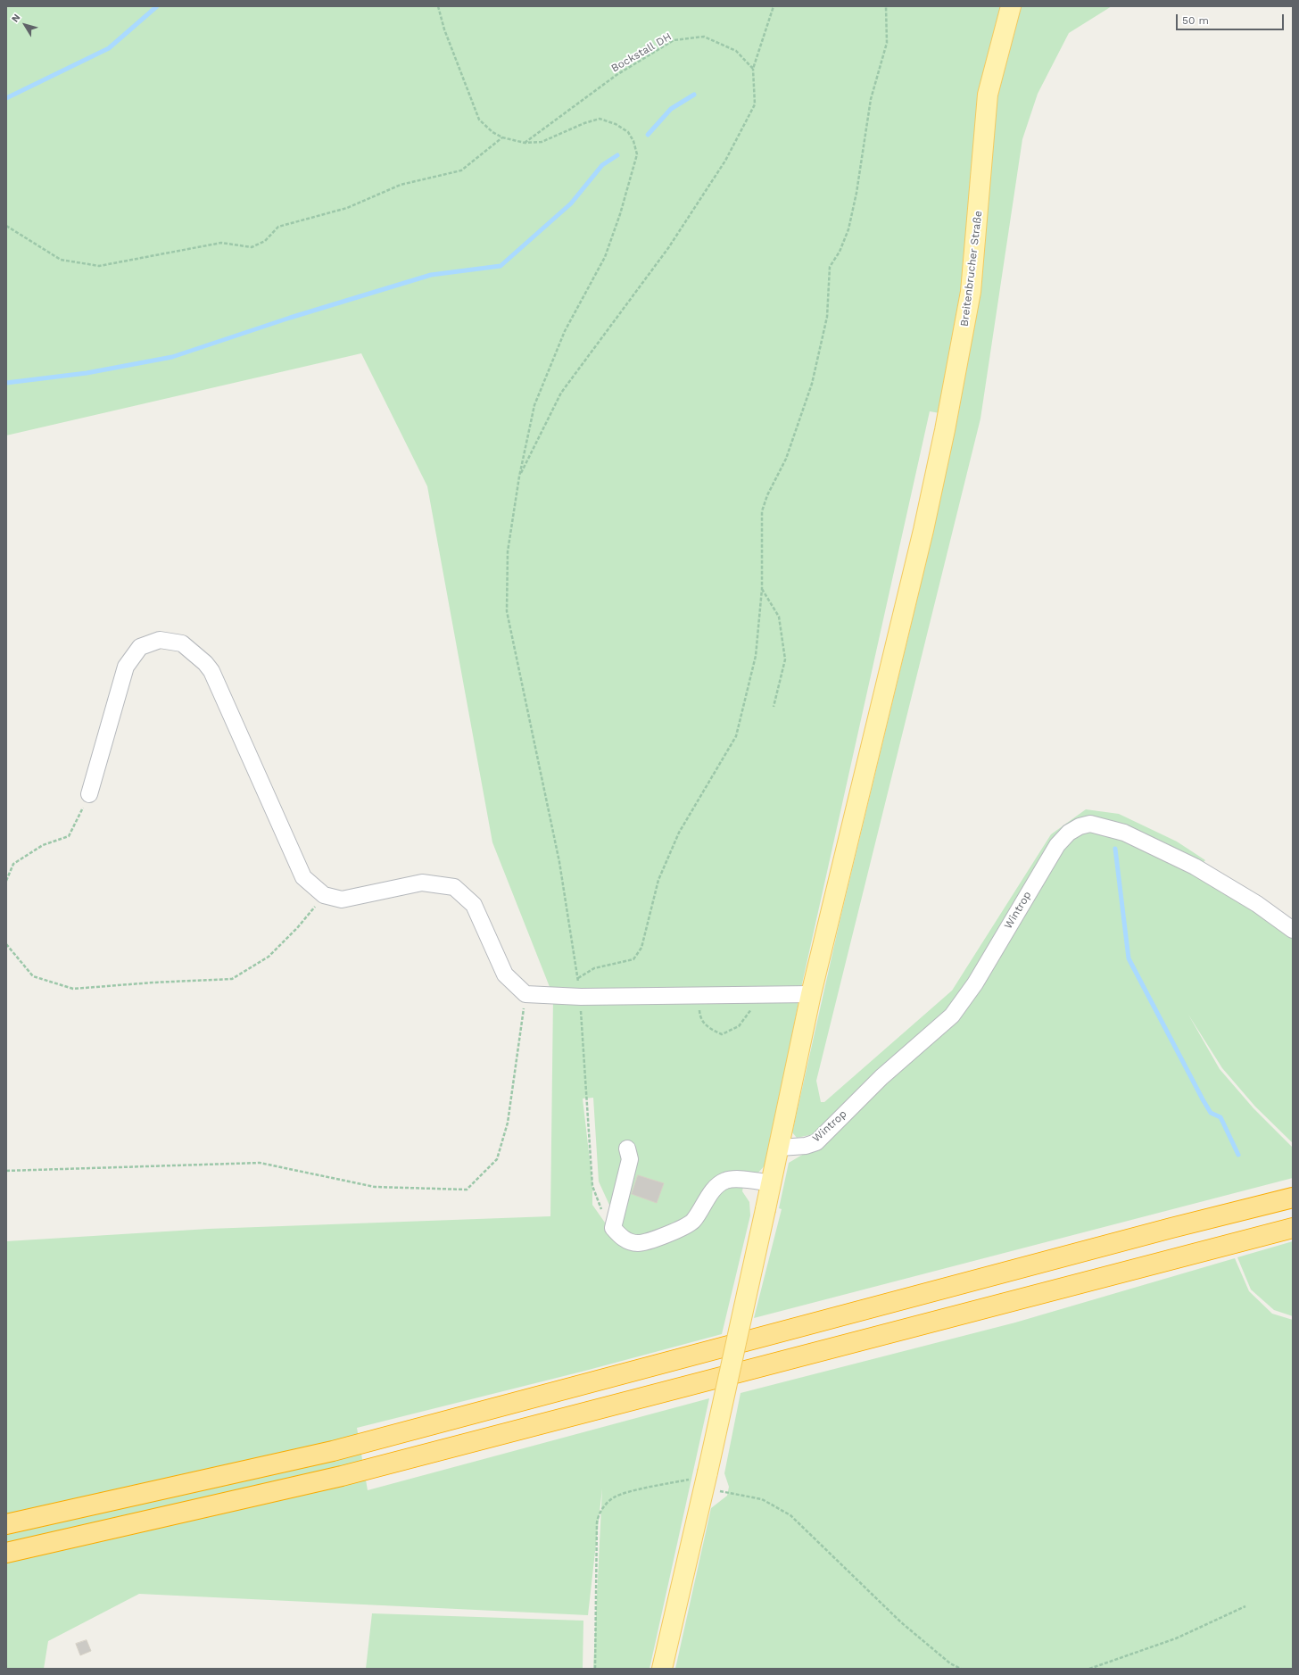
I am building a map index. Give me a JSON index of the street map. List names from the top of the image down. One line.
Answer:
{"streets":{"main road":["Breitenbrucher Straße"],"street":["Wintrop"],"path":["Bockstall DH"]},"crossings":[["Breitenbrucher Straße","Wintrop"]],"scale_bar":"50 m","north":"top left"}
